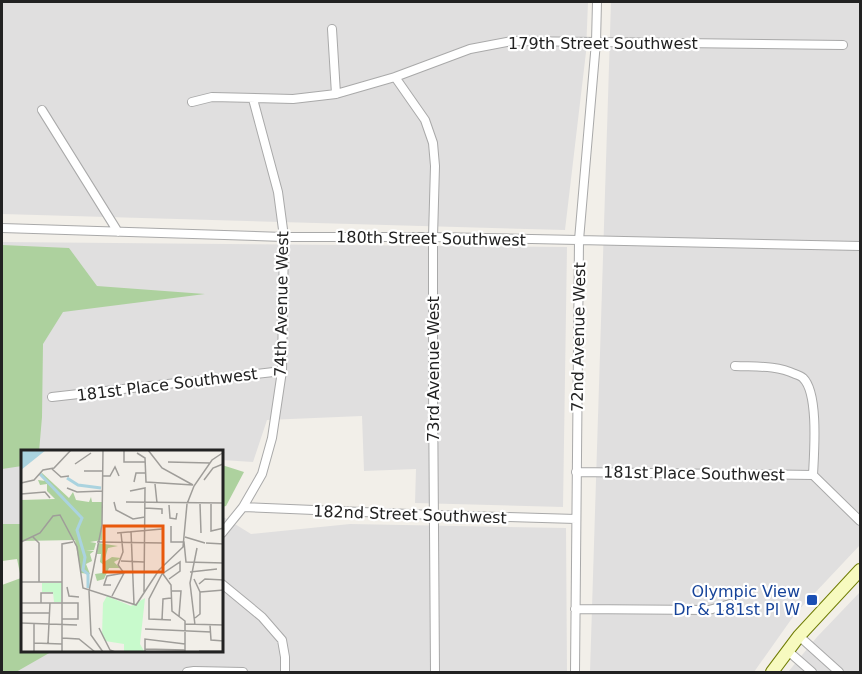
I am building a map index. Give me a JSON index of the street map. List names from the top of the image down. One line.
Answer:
{"streets":{"street":["179th Street Southwest","180th Street Southwest","74th Avenue West","72nd Avenue West","73rd Avenue West","181st Place Southwest","182nd Street Southwest"]},"crossings":[["179th Street Southwest","74th Avenue West"],["179th Street Southwest","72nd Avenue West"],["179th Street Southwest","73rd Avenue West"],["180th Street Southwest","74th Avenue West"],["180th Street Southwest","72nd Avenue West"],["180th Street Southwest","73rd Avenue West"],["74th Avenue West","181st Place Southwest"],["74th Avenue West","182nd Street Southwest"],["72nd Avenue West","181st Place Southwest"],["72nd Avenue West","182nd Street Southwest"],["73rd Avenue West","182nd Street Southwest"]],"places":{"transit":["Olympic View Dr & 181st Pl W"]}}
